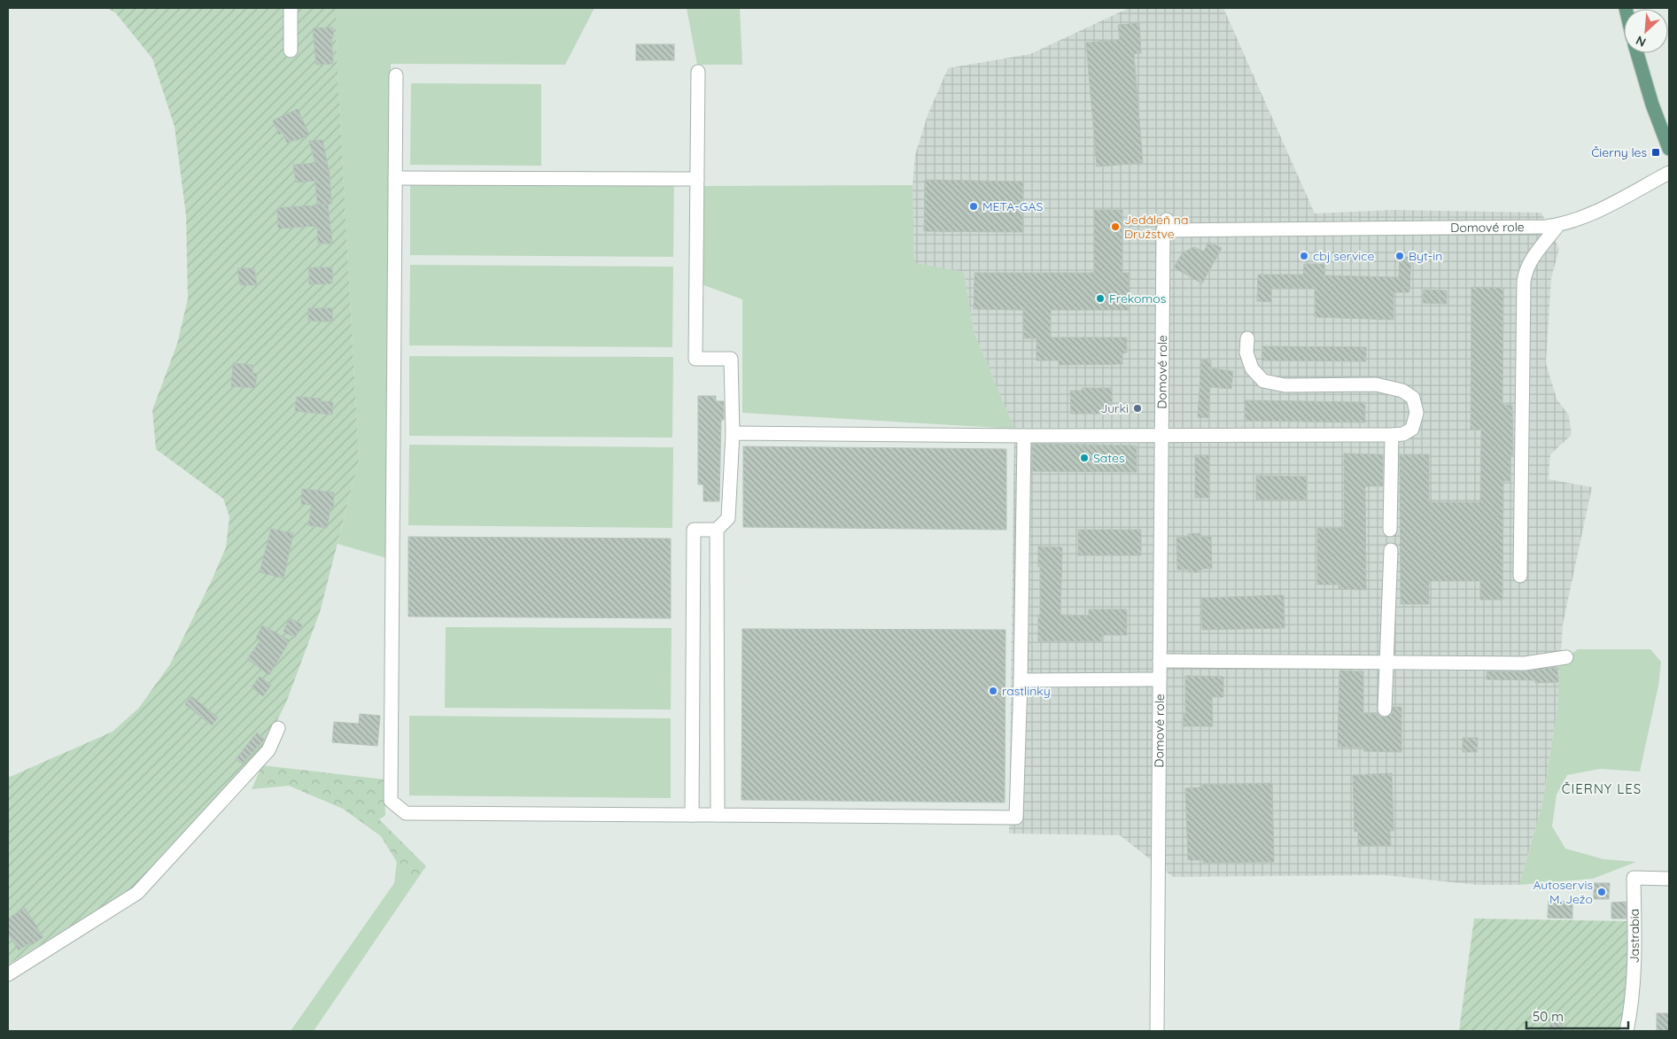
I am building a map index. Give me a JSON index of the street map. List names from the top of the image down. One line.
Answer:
{"streets":{"street":["Domové role","Jastrabia"]},"districts":["ČIERNY LES"],"places":{"transit":["Čierny les"],"other":["META-GAS","Jedáleň na Družstve","cbj service","Byt-in","Frekomos","Jurki","Sates","rastlinky","Autoservis M. Ježo"]},"scale_bar":"50 m","north":"bottom left"}
